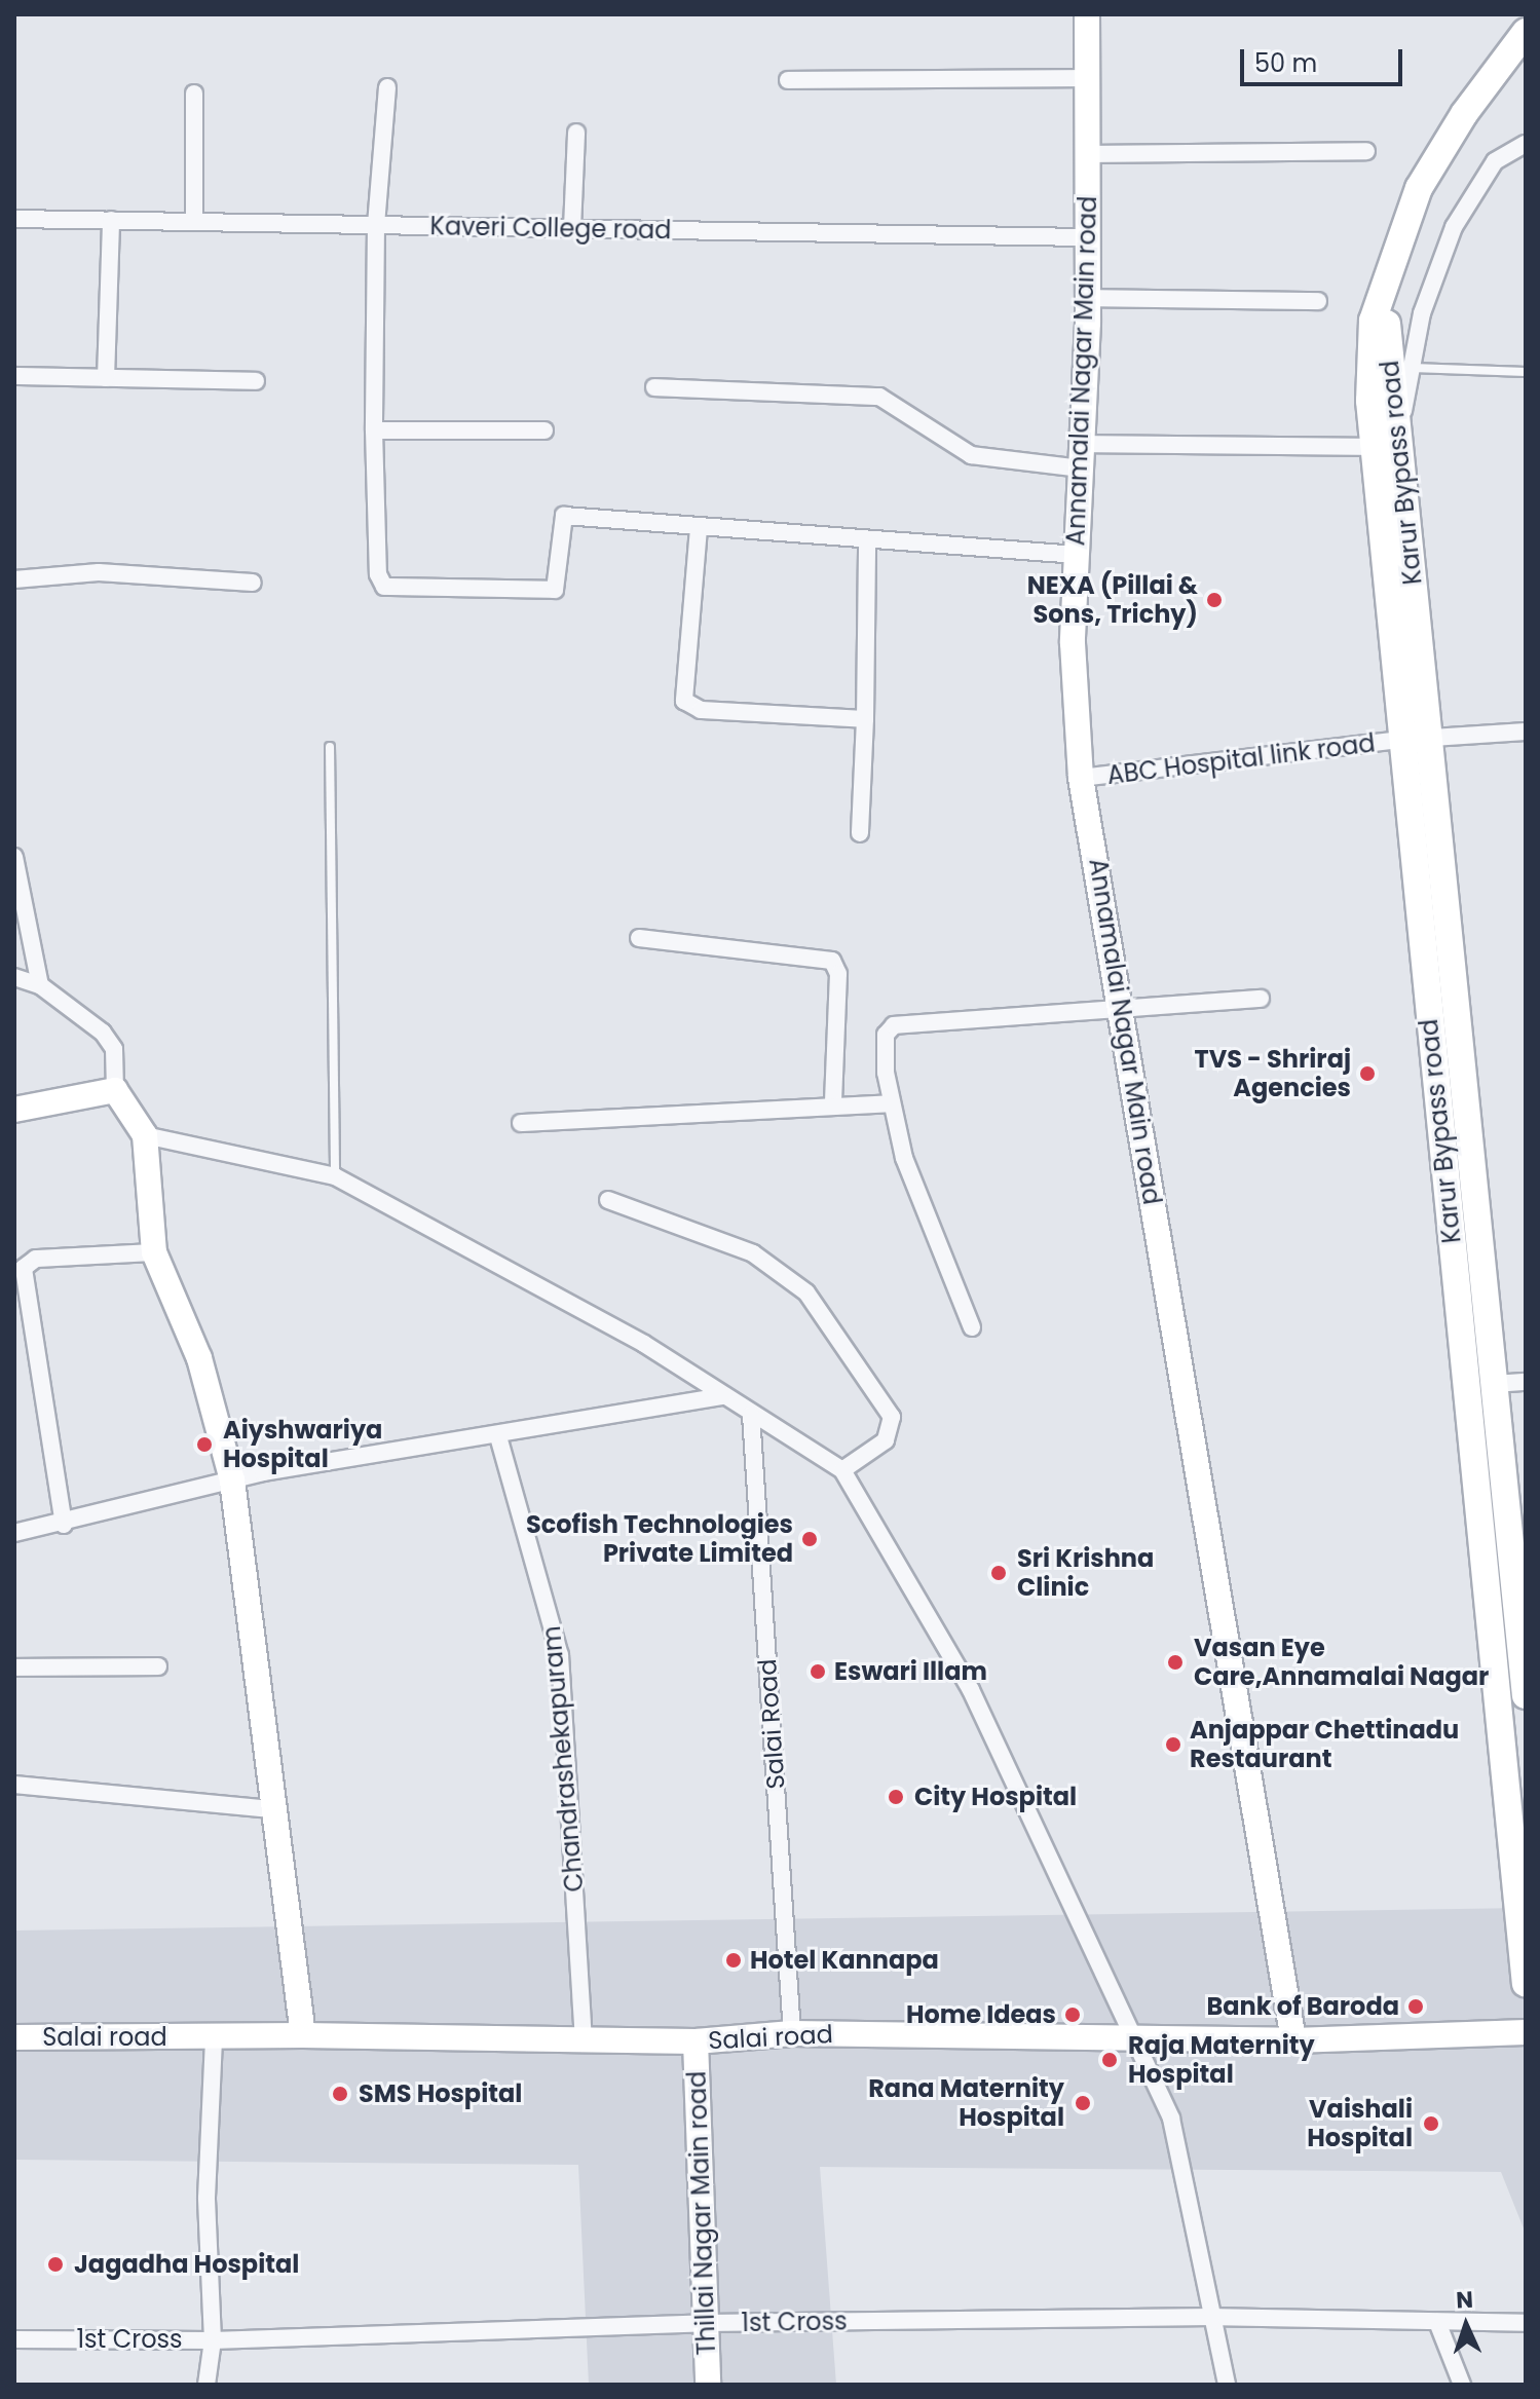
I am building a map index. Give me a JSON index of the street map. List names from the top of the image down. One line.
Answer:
{"streets":{"main road":["Karur Bypass road"],"street":["Kaveri College road","Annamalai Nagar Main road","ABC Hospital link road","Salai Road","Chandrashekapuram","Salai road","Thillai Nagar Main road","1st Cross"]},"crossings":[["Kaveri College road","Annamalai Nagar Main road"],["Annamalai Nagar Main road","ABC Hospital link road"],["Annamalai Nagar Main road","Salai road"],["Karur Bypass road","ABC Hospital link road"],["Salai Road","Salai road"],["Chandrashekapuram","Salai road"],["Salai road","Thillai Nagar Main road"],["Thillai Nagar Main road","1st Cross"]],"places":["NEXA (Pillai & Sons, Trichy)","TVS - Shriraj Agencies","Aiyshwariya Hospital","Scofish Technologies Private Limited","Sri Krishna Clinic","Vasan Eye Care,Annamalai Nagar","Eswari Illam","Anjappar Chettinadu Restaurant","City Hospital","Hotel Kannapa","Bank of Baroda","Home Ideas","Raja Maternity Hospital","SMS Hospital","Rana Maternity Hospital","Vaishali Hospital","Jagadha Hospital"],"scale_bar":"50 m","north":"top"}
